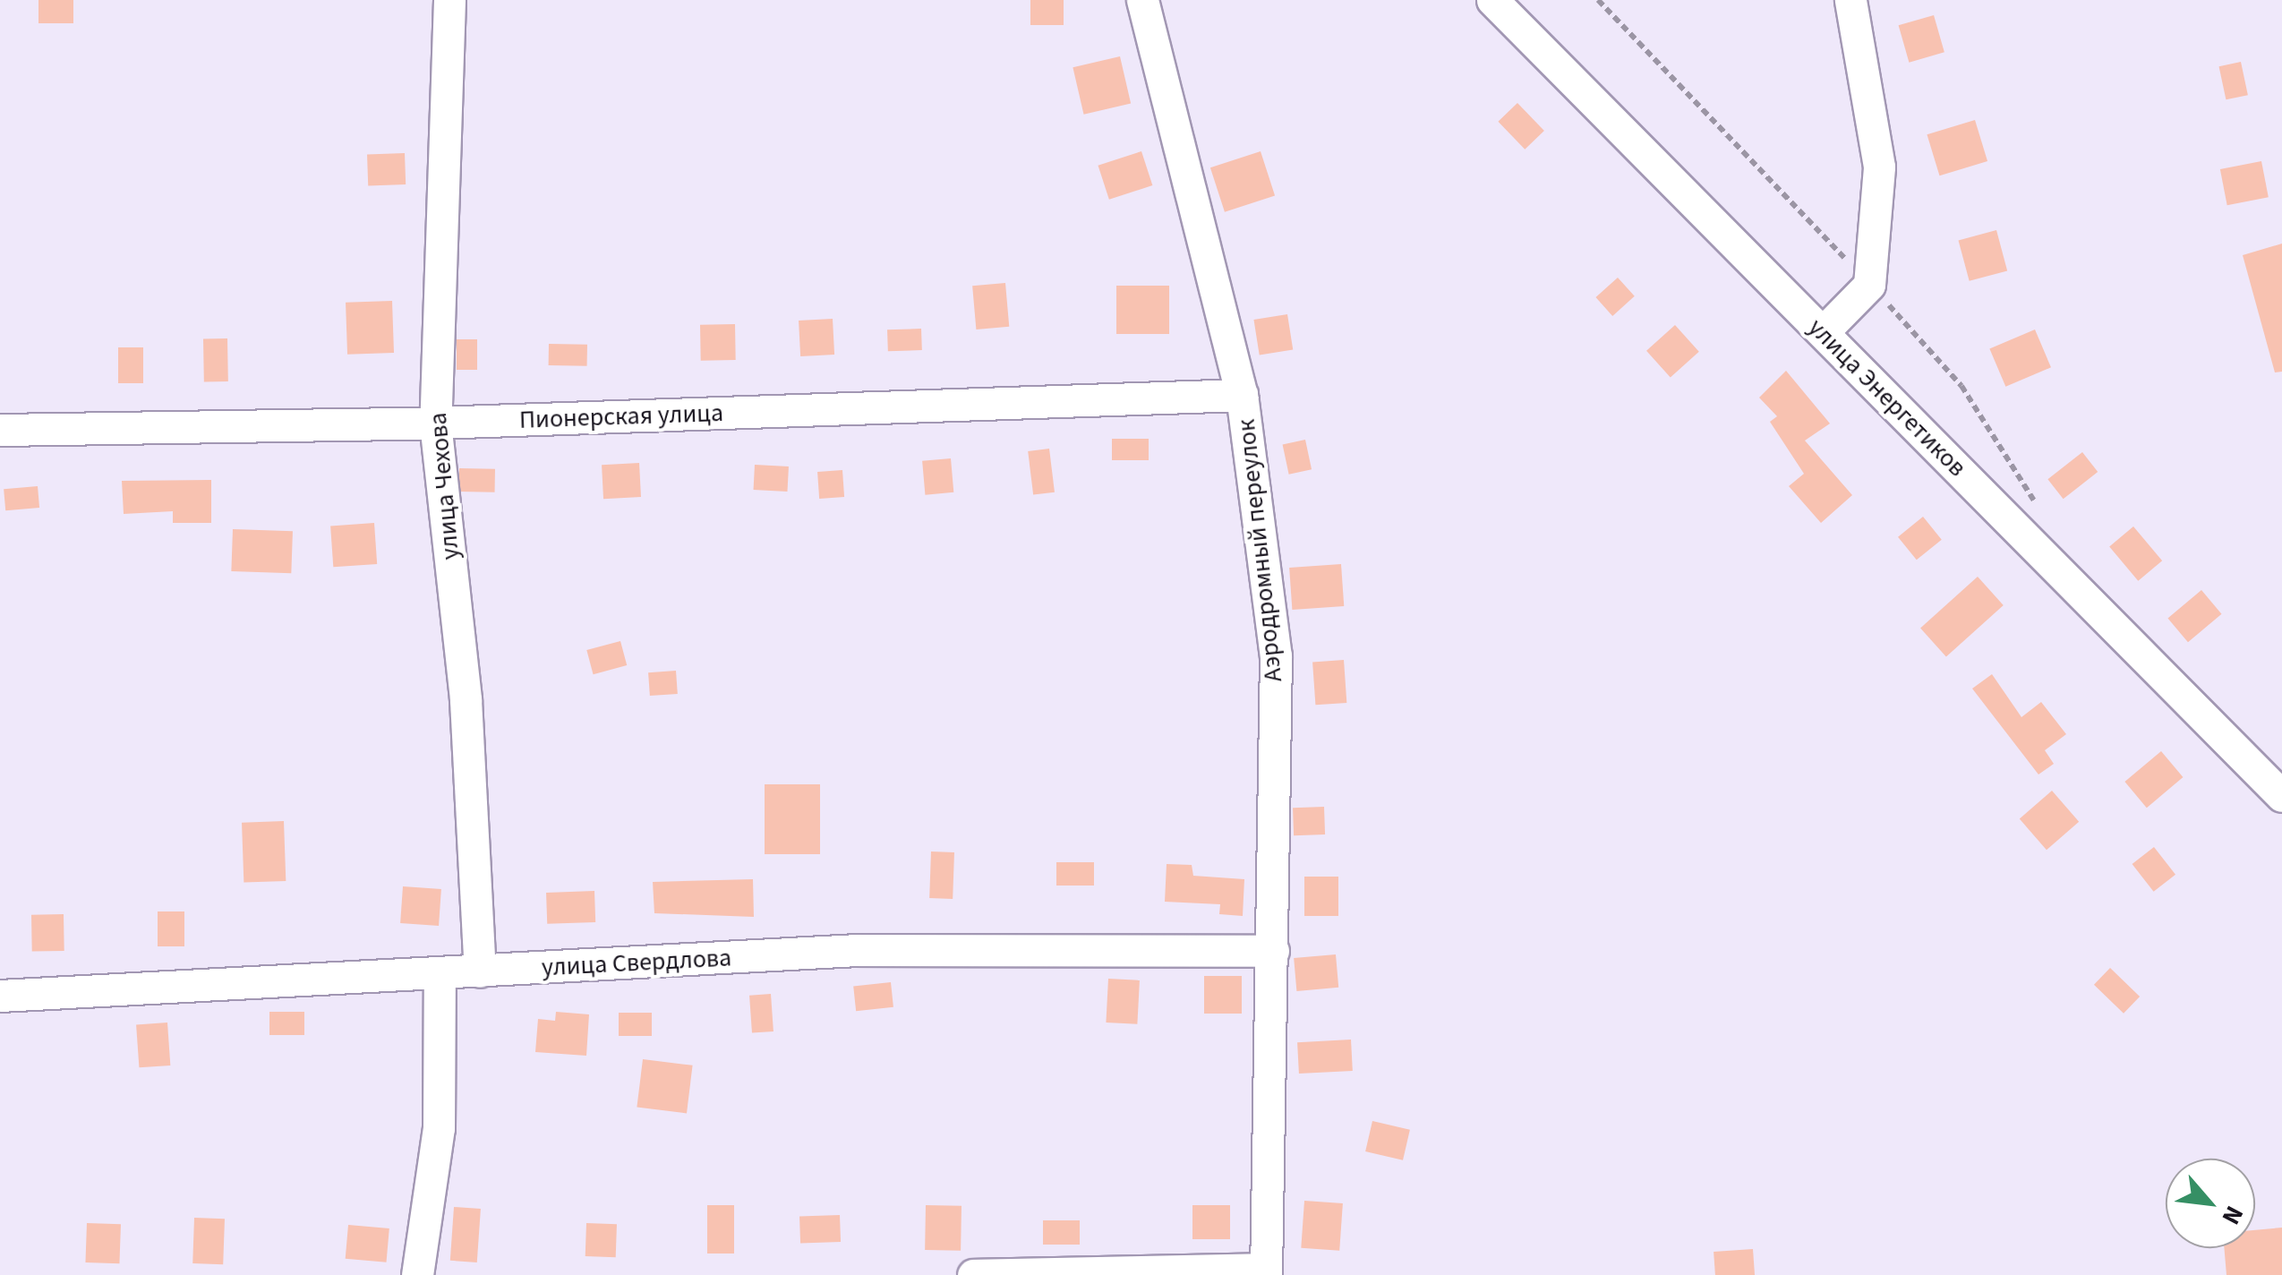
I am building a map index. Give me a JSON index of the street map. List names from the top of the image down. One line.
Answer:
{"streets":{"street":["улица Энергетиков","Пионерская улица","улица Чехова","Аэродромный переулок","улица Свердлова"]},"crossings":[["Пионерская улица","улица Чехова"],["Пионерская улица","Аэродромный переулок"],["улица Чехова","улица Свердлова"],["Аэродромный переулок","улица Свердлова"]],"north":"bottom right"}
